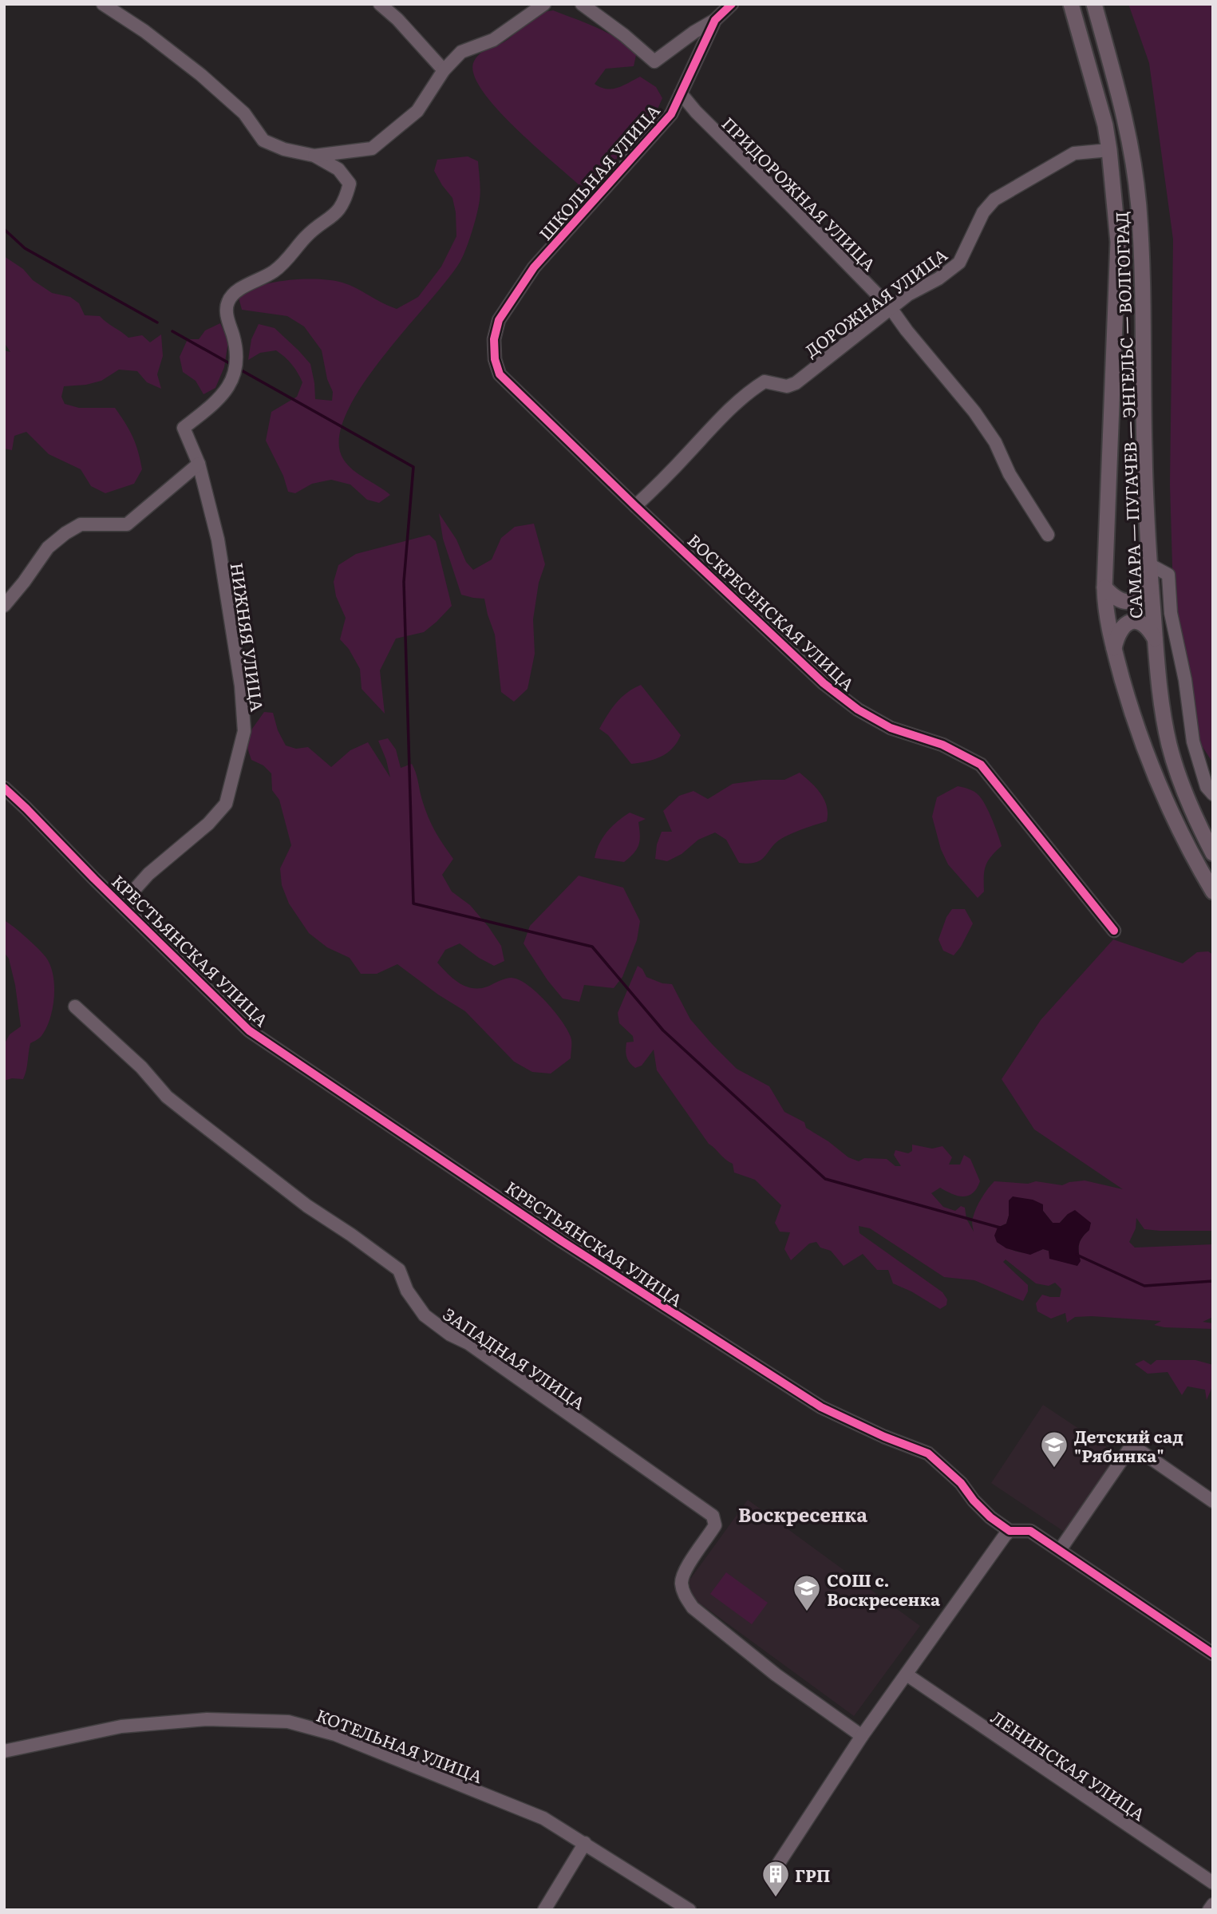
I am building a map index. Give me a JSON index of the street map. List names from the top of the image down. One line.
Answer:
{"streets":{"main road":["САМАРА — ПУГАЧЕВ — ЭНГЕЛЬС — ВОЛГОГРАД"],"street":["ШКОЛЬНАЯ УЛИЦА","ПРИДОРОЖНАЯ УЛИЦА","ДОРОЖНАЯ УЛИЦА","ВОСКРЕСЕНСКАЯ УЛИЦА","НИЖНЯЯ УЛИЦА","КРЕСТЬЯНСКАЯ УЛИЦА","ЗАПАДНАЯ УЛИЦА","КОТЕЛЬНАЯ УЛИЦА","ЛЕНИНСКАЯ УЛИЦА"]},"crossings":[["ШКОЛЬНАЯ УЛИЦА","ПРИДОРОЖНАЯ УЛИЦА"],["ШКОЛЬНАЯ УЛИЦА","ВОСКРЕСЕНСКАЯ УЛИЦА"],["ПРИДОРОЖНАЯ УЛИЦА","ДОРОЖНАЯ УЛИЦА"],["ДОРОЖНАЯ УЛИЦА","САМАРА — ПУГАЧЕВ — ЭНГЕЛЬС — ВОЛГОГРАД"],["ДОРОЖНАЯ УЛИЦА","ВОСКРЕСЕНСКАЯ УЛИЦА"],["НИЖНЯЯ УЛИЦА","КРЕСТЬЯНСКАЯ УЛИЦА"]],"districts":["Воскресенка"],"places":{"school or university":["Детский сад \"Рябинка\"","СОШ с. Воскресенка"],"building":["ГРП"]}}
